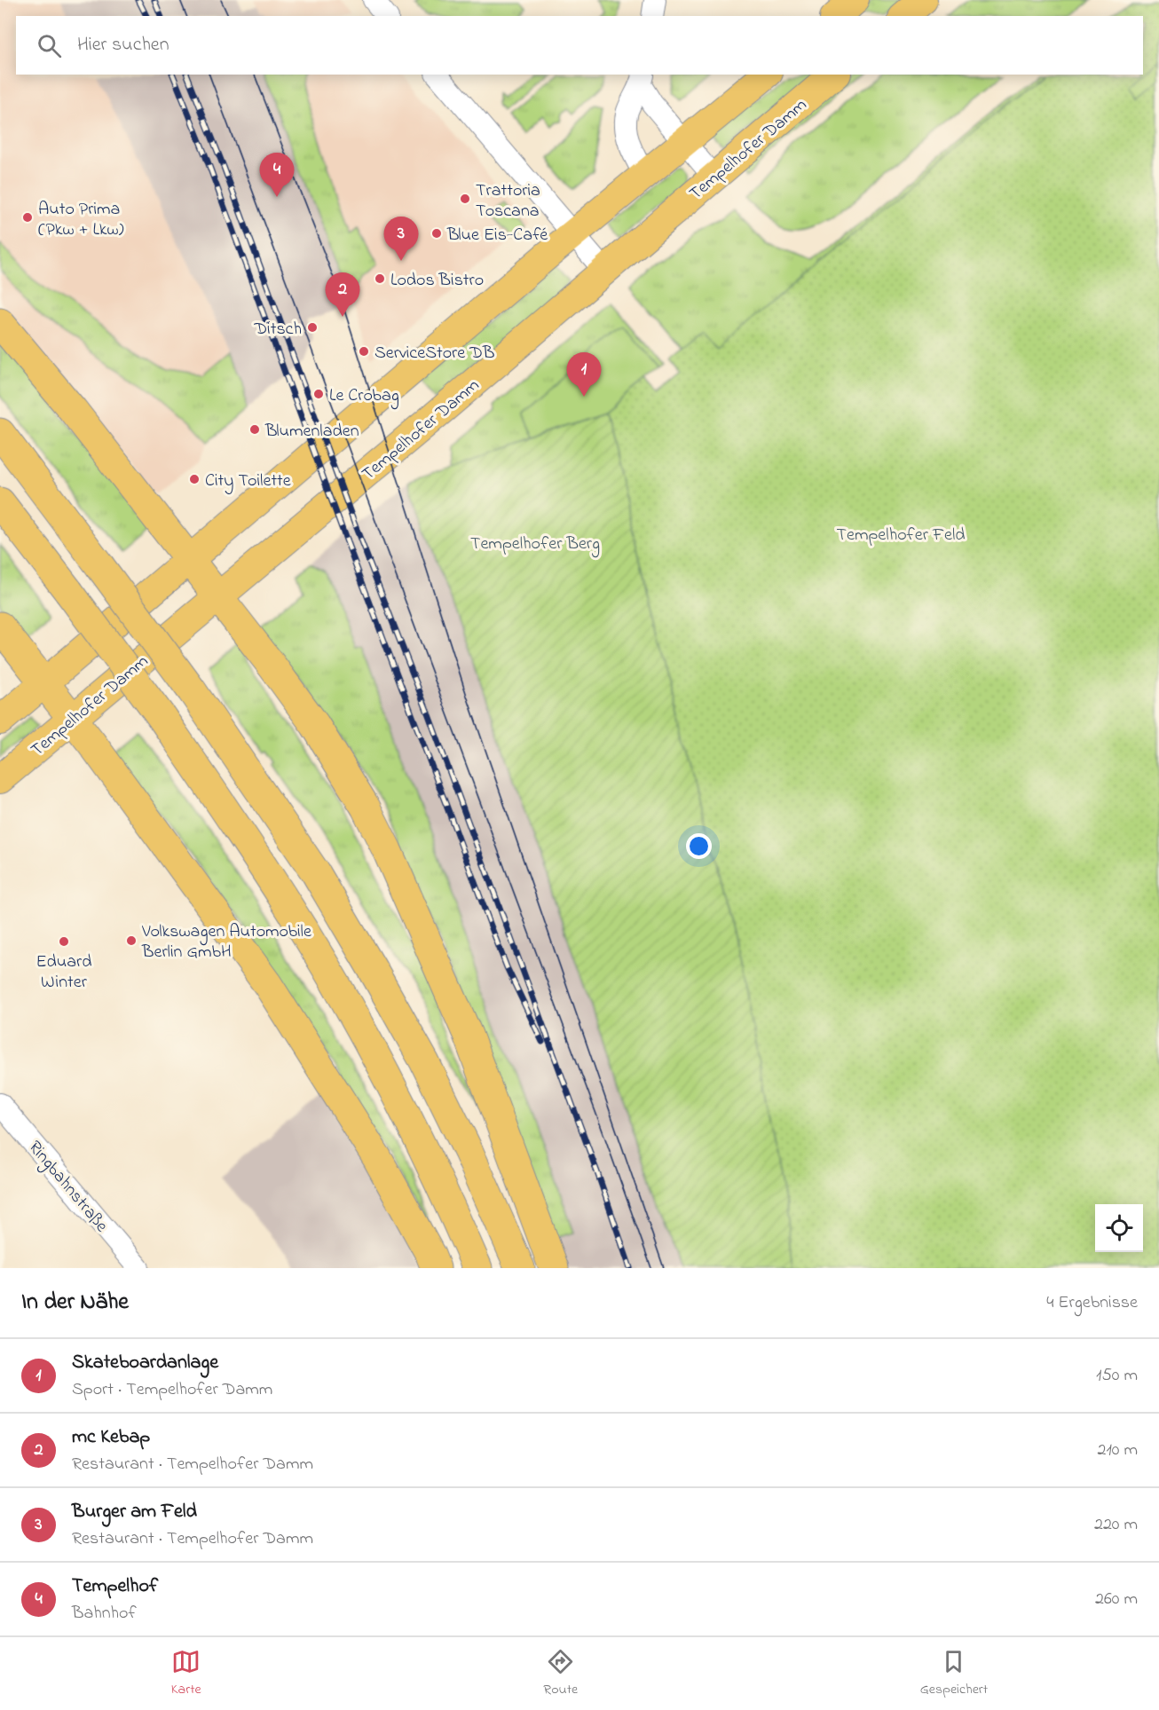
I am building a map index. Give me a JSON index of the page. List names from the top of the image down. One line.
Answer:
{"streets":{"main road":["Tempelhofer Damm"],"street":["Ringbahnstraße"]},"parks":["Tempelhofer Feld","Tempelhofer Berg"],"places":["Trattoria Toscana","Auto Prima (Pkw + Lkw)","Blue Eis-Café","Lodos Bistro","Ditsch","ServiceStore DB","Le Crobag","Blumenladen","City Toilette","Volkswagen Automobile Berlin GmbH","Eduard Winter"],"page":{"search":"Hier suchen","pins":["4","3","2","1"],"heading":["In der Nähe","4 Ergebnisse"],"list":[{"mark":"1","name":"Skateboardanlage","note":"Sport · Tempelhofer Damm","value":"150 m"},{"mark":"2","name":"mc Kebap","note":"Restaurant · Tempelhofer Damm","value":"210 m"},{"mark":"3","name":"Burger am Feld","note":"Restaurant · Tempelhofer Damm","value":"220 m"},{"mark":"4","name":"Tempelhof","note":"Bahnhof","value":"260 m"}],"nav":["Karte","Route","Gespeichert"]}}
